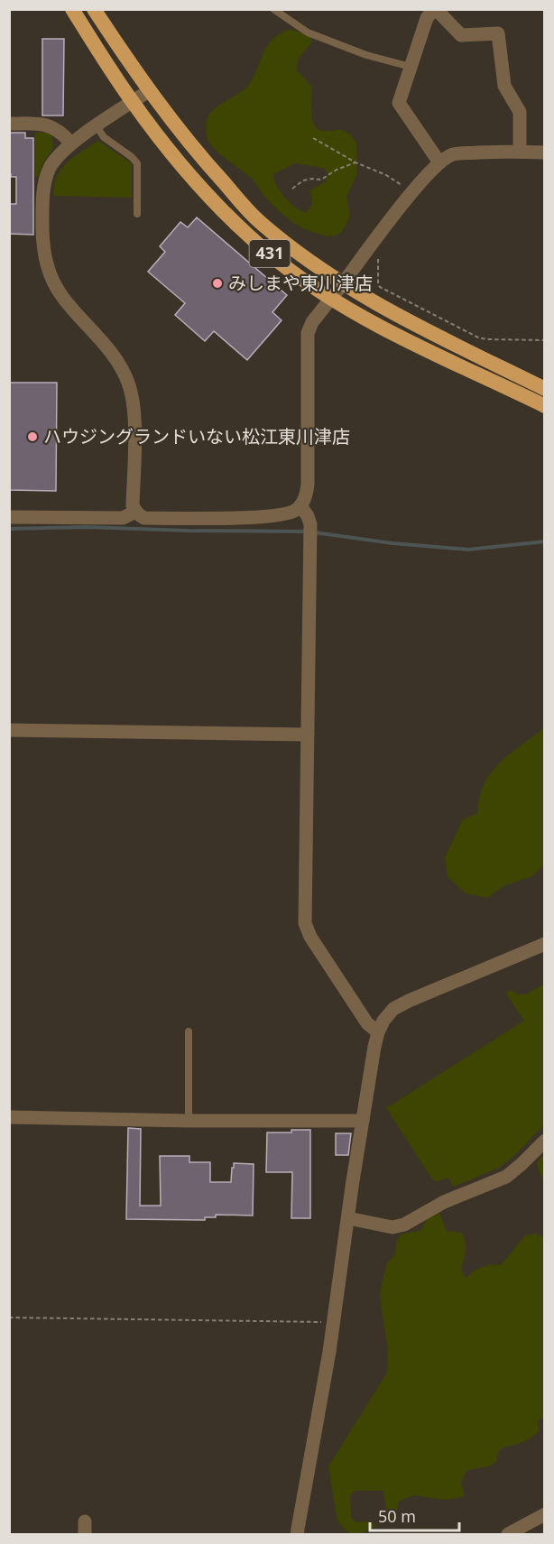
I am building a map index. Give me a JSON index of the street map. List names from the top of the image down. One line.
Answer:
{"streets":{"highway":["431"]},"places":["みしまや東川津店","ハウジングランドいない松江東川津店"],"scale_bar":"50 m"}
